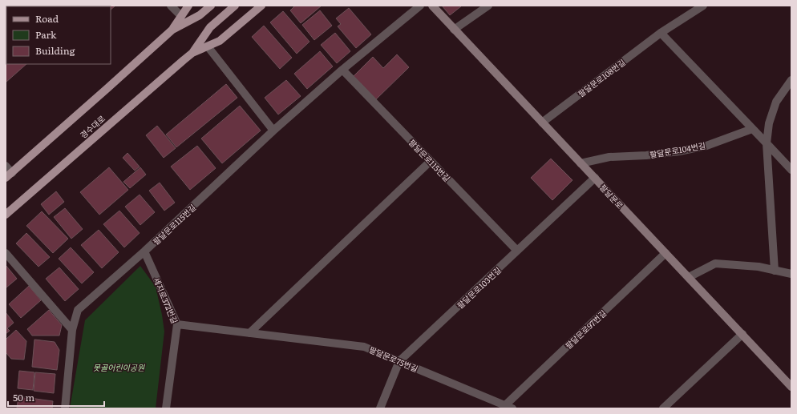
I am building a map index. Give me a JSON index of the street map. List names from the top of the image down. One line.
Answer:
{"streets":{"main road":["경수대로"],"street":["팔달문로108번길","팔달문로104번길","팔달문로115번길","팔달문로","팔달문로103번길","세지로372번길","팔달문로97번길","팔달문로75번길"]},"crossings":[["팔달문로108번길","팔달문로"],["팔달문로104번길","팔달문로"],["팔달문로115번길","팔달문로103번길"],["팔달문로115번길","세지로372번길"],["팔달문로","팔달문로103번길"],["팔달문로","팔달문로97번길"],["팔달문로103번길","팔달문로75번길"],["세지로372번길","팔달문로75번길"],["팔달문로97번길","팔달문로75번길"]],"parks":["못골어린이공원"],"legend":["Road","Park","Building"],"scale_bar":"50 m"}
